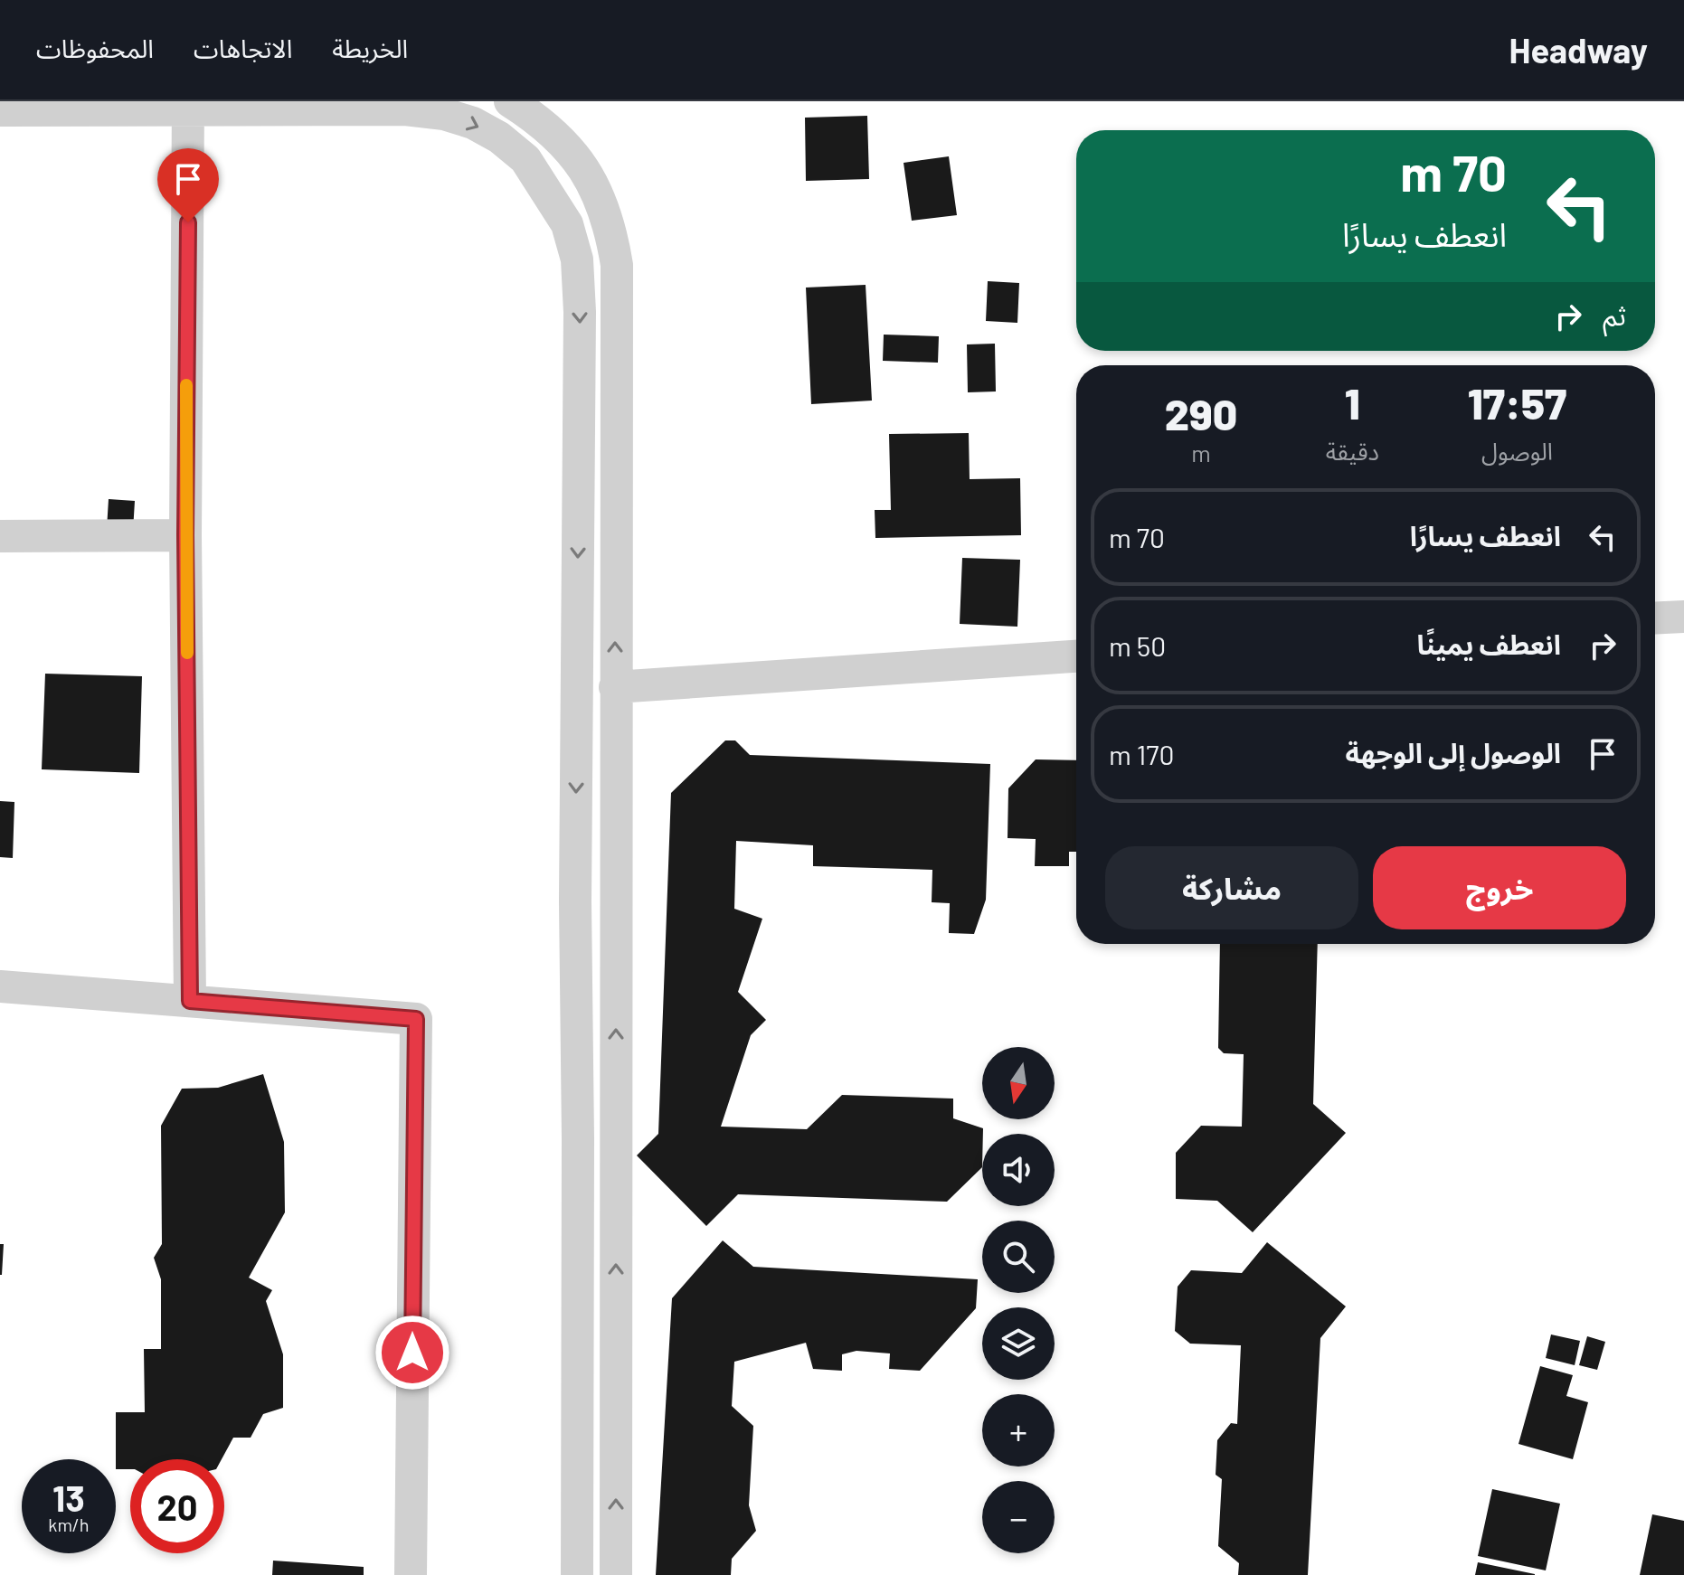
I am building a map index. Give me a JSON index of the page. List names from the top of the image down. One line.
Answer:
{"north":"bottom","page":{"header":"Headway","nav":["الخريطة","الاتجاهات","المحفوظات"],"turn":["70 m","انعطف يسارًا"],"then":"ثم","eta":["17:57","الوصول","1","دقيقة","290","m"],"list":[{"name":"انعطف يسارًا","value":"70 m"},{"name":"انعطف يمينًا","value":"50 m"},{"name":"الوصول إلى الوجهة","value":"170 m"}],"buttons":["خروج","مشاركة"],"map_buttons":["+","−"],"speed":"13 km/h","limit":"20"}}
